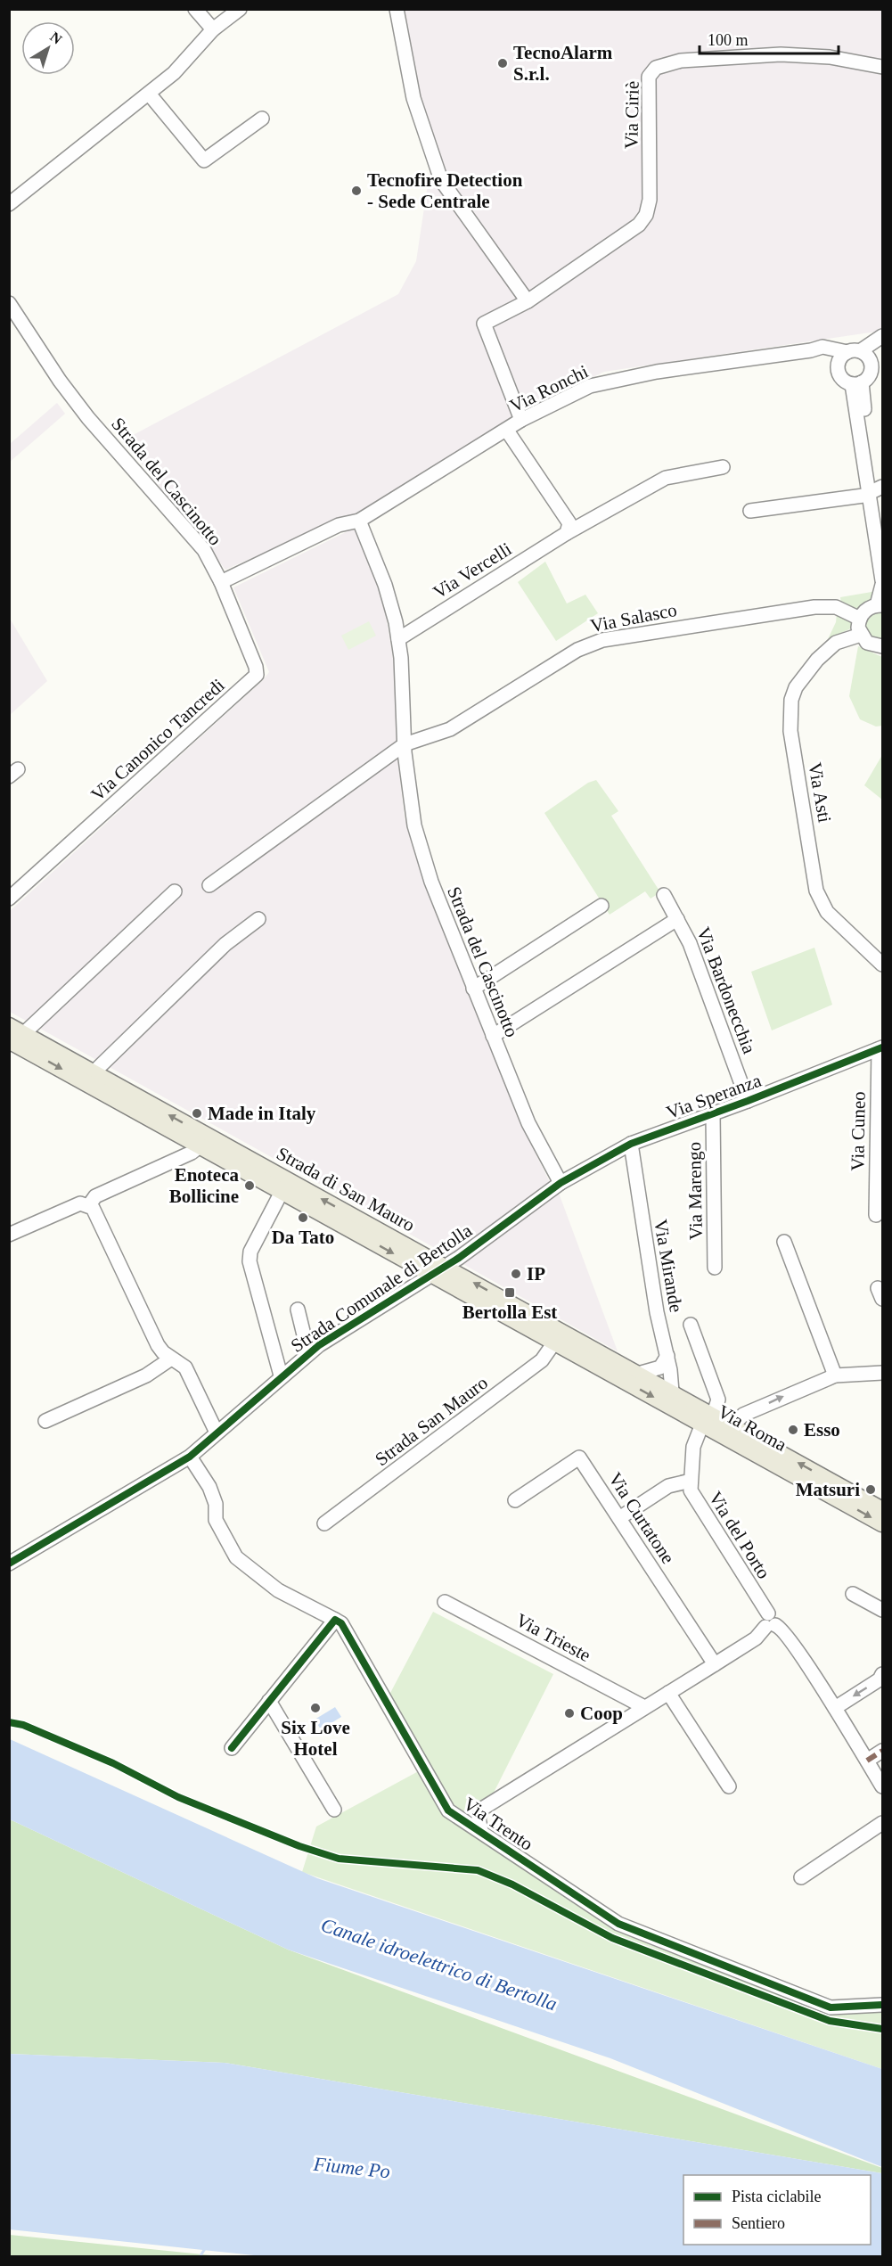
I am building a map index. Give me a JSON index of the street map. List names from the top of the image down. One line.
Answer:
{"streets":{"main road":["Strada di San Mauro","Via Roma"],"street":["Via Ciriè","Via Ronchi","Strada del Cascinotto","Via Vercelli","Via Salasco","Via Canonico Tancredi","Via Asti","Via Bardonecchia","Via Speranza","Via Cuneo","Via Marengo","Via Mirande","Strada Comunale di Bertolla","Strada San Mauro","Via Curtatone","Via del Porto","Via Trieste","Via Trento"]},"crossings":[["Via Ciriè","Via Ronchi"],["Via Ronchi","Strada del Cascinotto"],["Strada del Cascinotto","Via Vercelli"],["Strada del Cascinotto","Via Salasco"],["Strada del Cascinotto","Via Canonico Tancredi"],["Strada del Cascinotto","Via Speranza"],["Strada del Cascinotto","Strada Comunale di Bertolla"],["Via Bardonecchia","Via Speranza"],["Via Speranza","Via Cuneo"],["Via Speranza","Via Marengo"],["Via Speranza","Via Mirande"],["Via Speranza","Strada Comunale di Bertolla"],["Strada di San Mauro","Strada Comunale di Bertolla"],["Strada di San Mauro","Strada San Mauro"],["Strada di San Mauro","Via Roma"],["Via Mirande","Via Roma"],["Via Roma","Via del Porto"]],"water":["Canale idroelettrico di Bertolla","Fiume Po"],"places":{"other":["TecnoAlarm S.r.l.","Tecnofire Detection - Sede Centrale","Made in Italy","Enoteca Bollicine","Da Tato","IP","Esso","Matsuri","Six Love Hotel","Coop"],"transit":["Bertolla Est"]},"legend":["Pista ciclabile","Sentiero"],"scale_bar":"100 m","north":"top right"}
